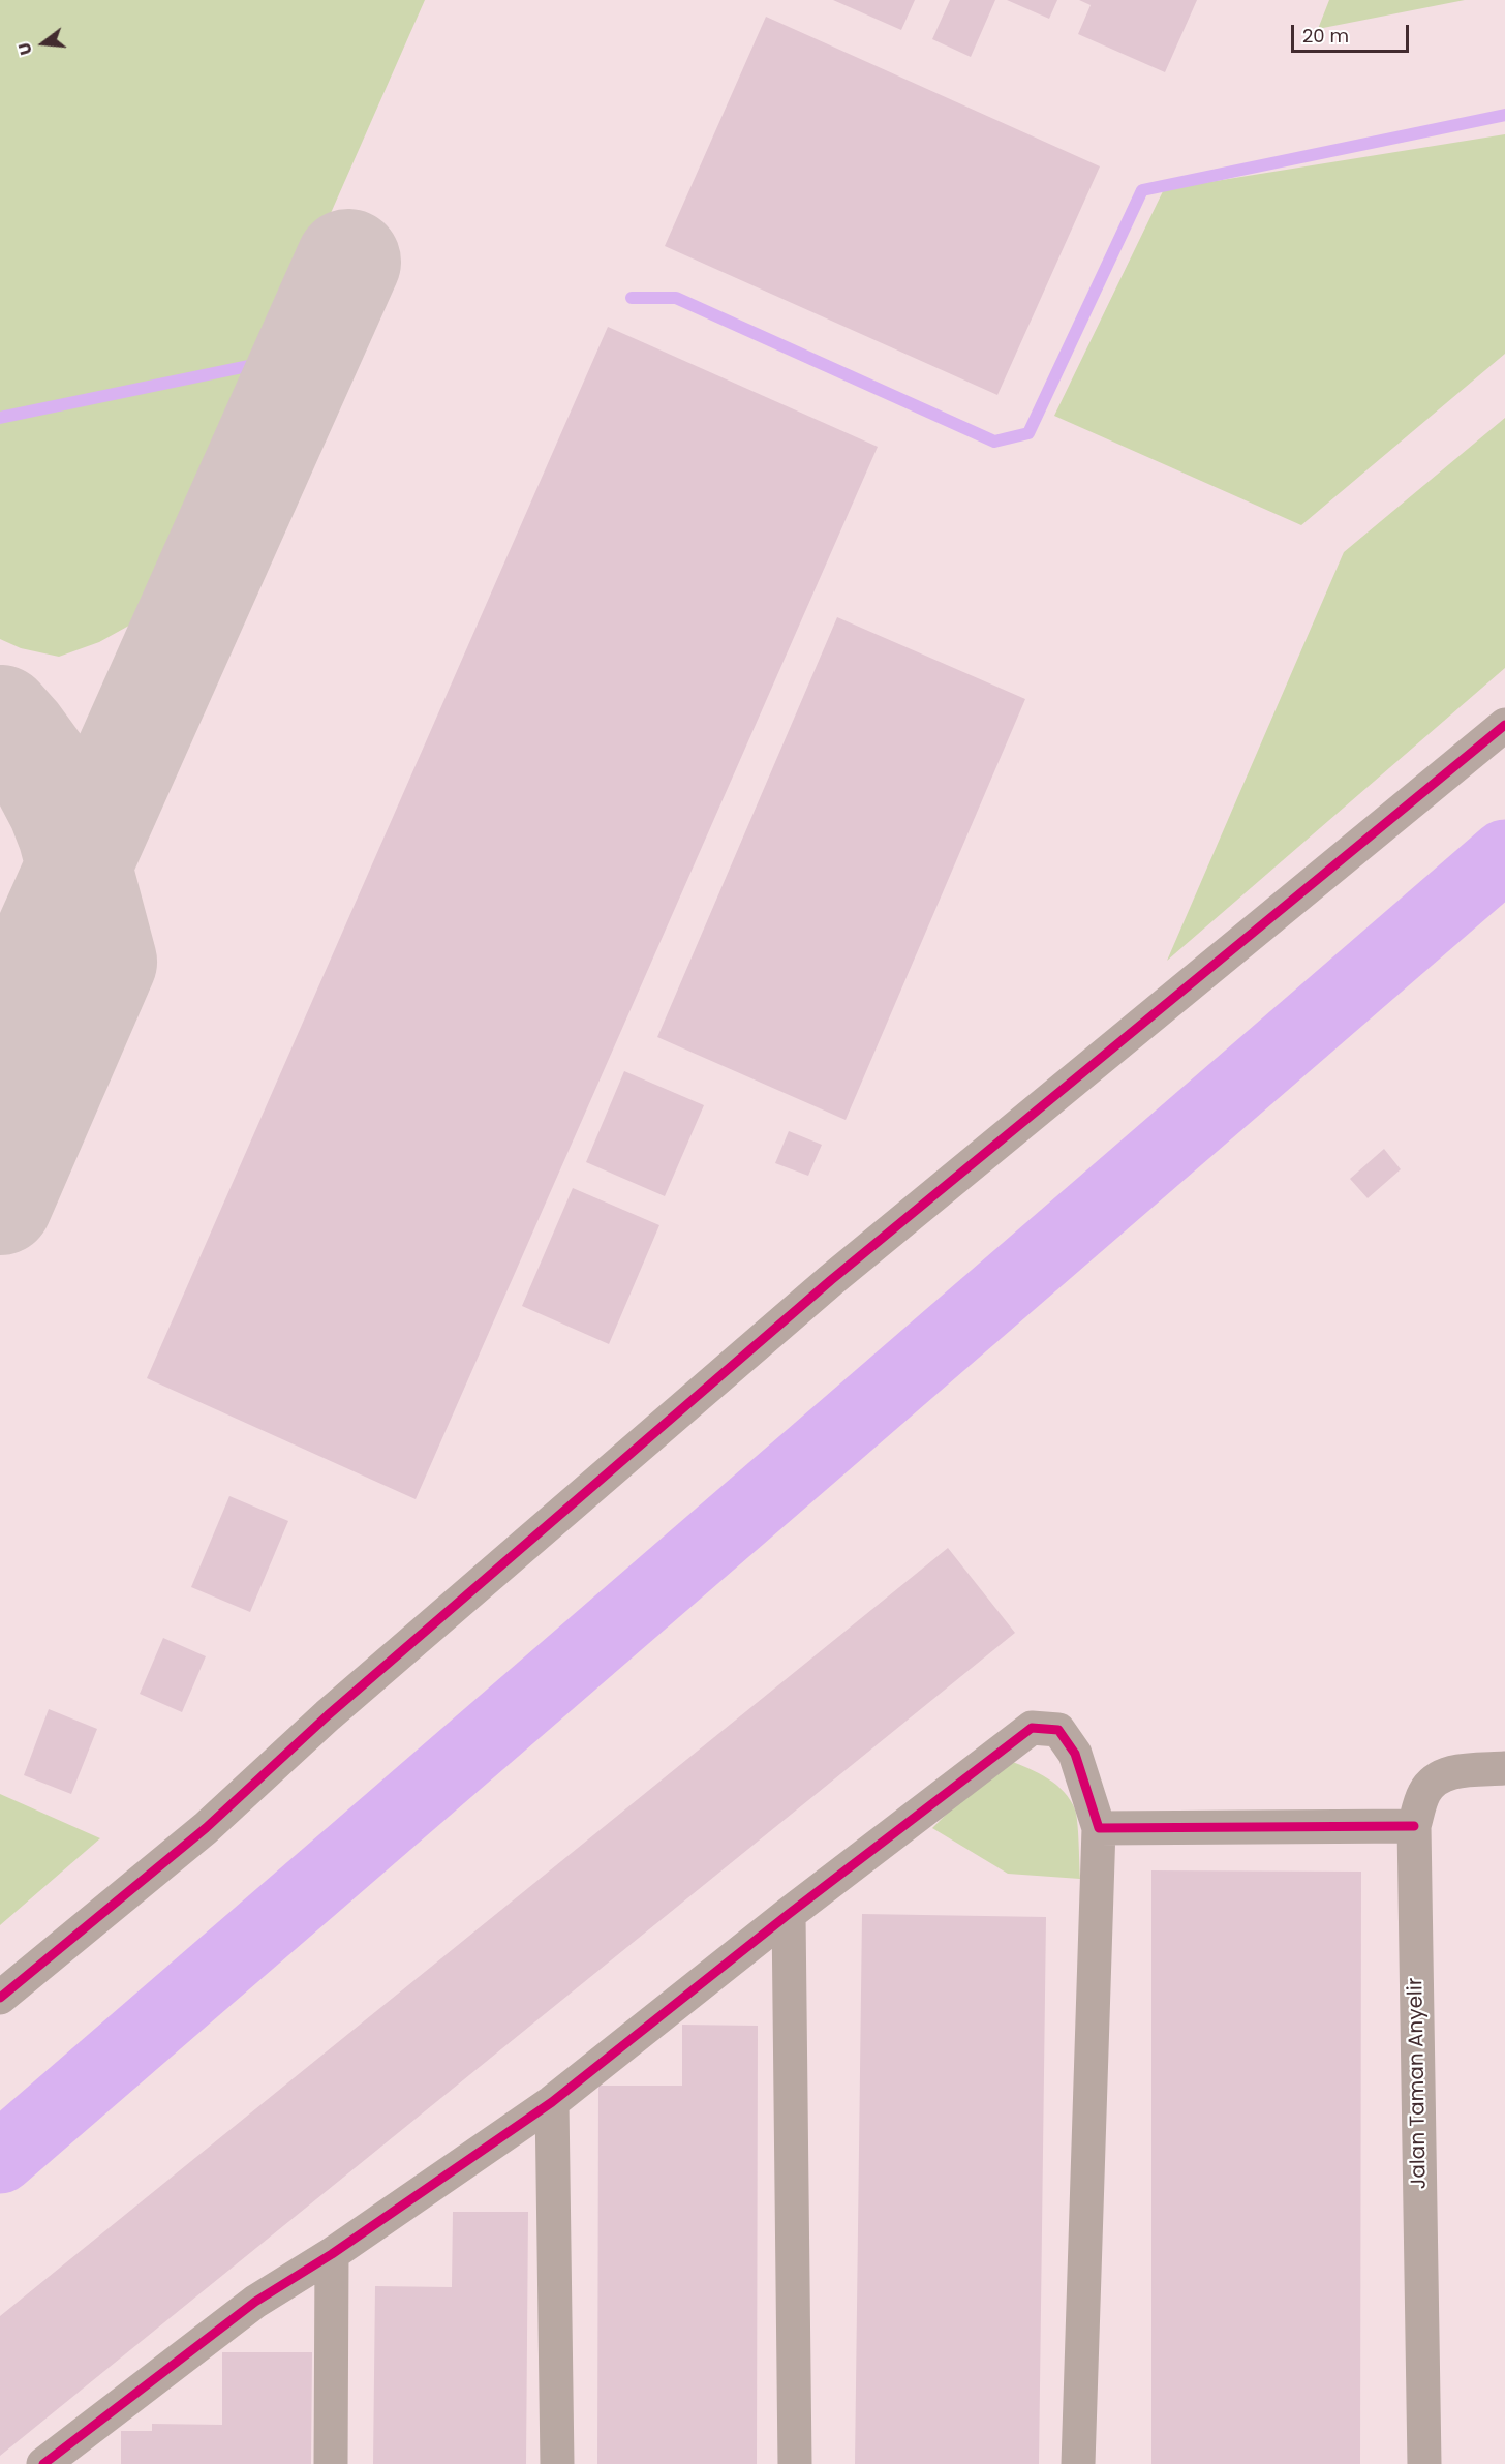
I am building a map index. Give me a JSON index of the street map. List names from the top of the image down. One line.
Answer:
{"streets":{"street":["Jalan Taman Anyelir"]},"scale_bar":"20 m","north":"left"}
